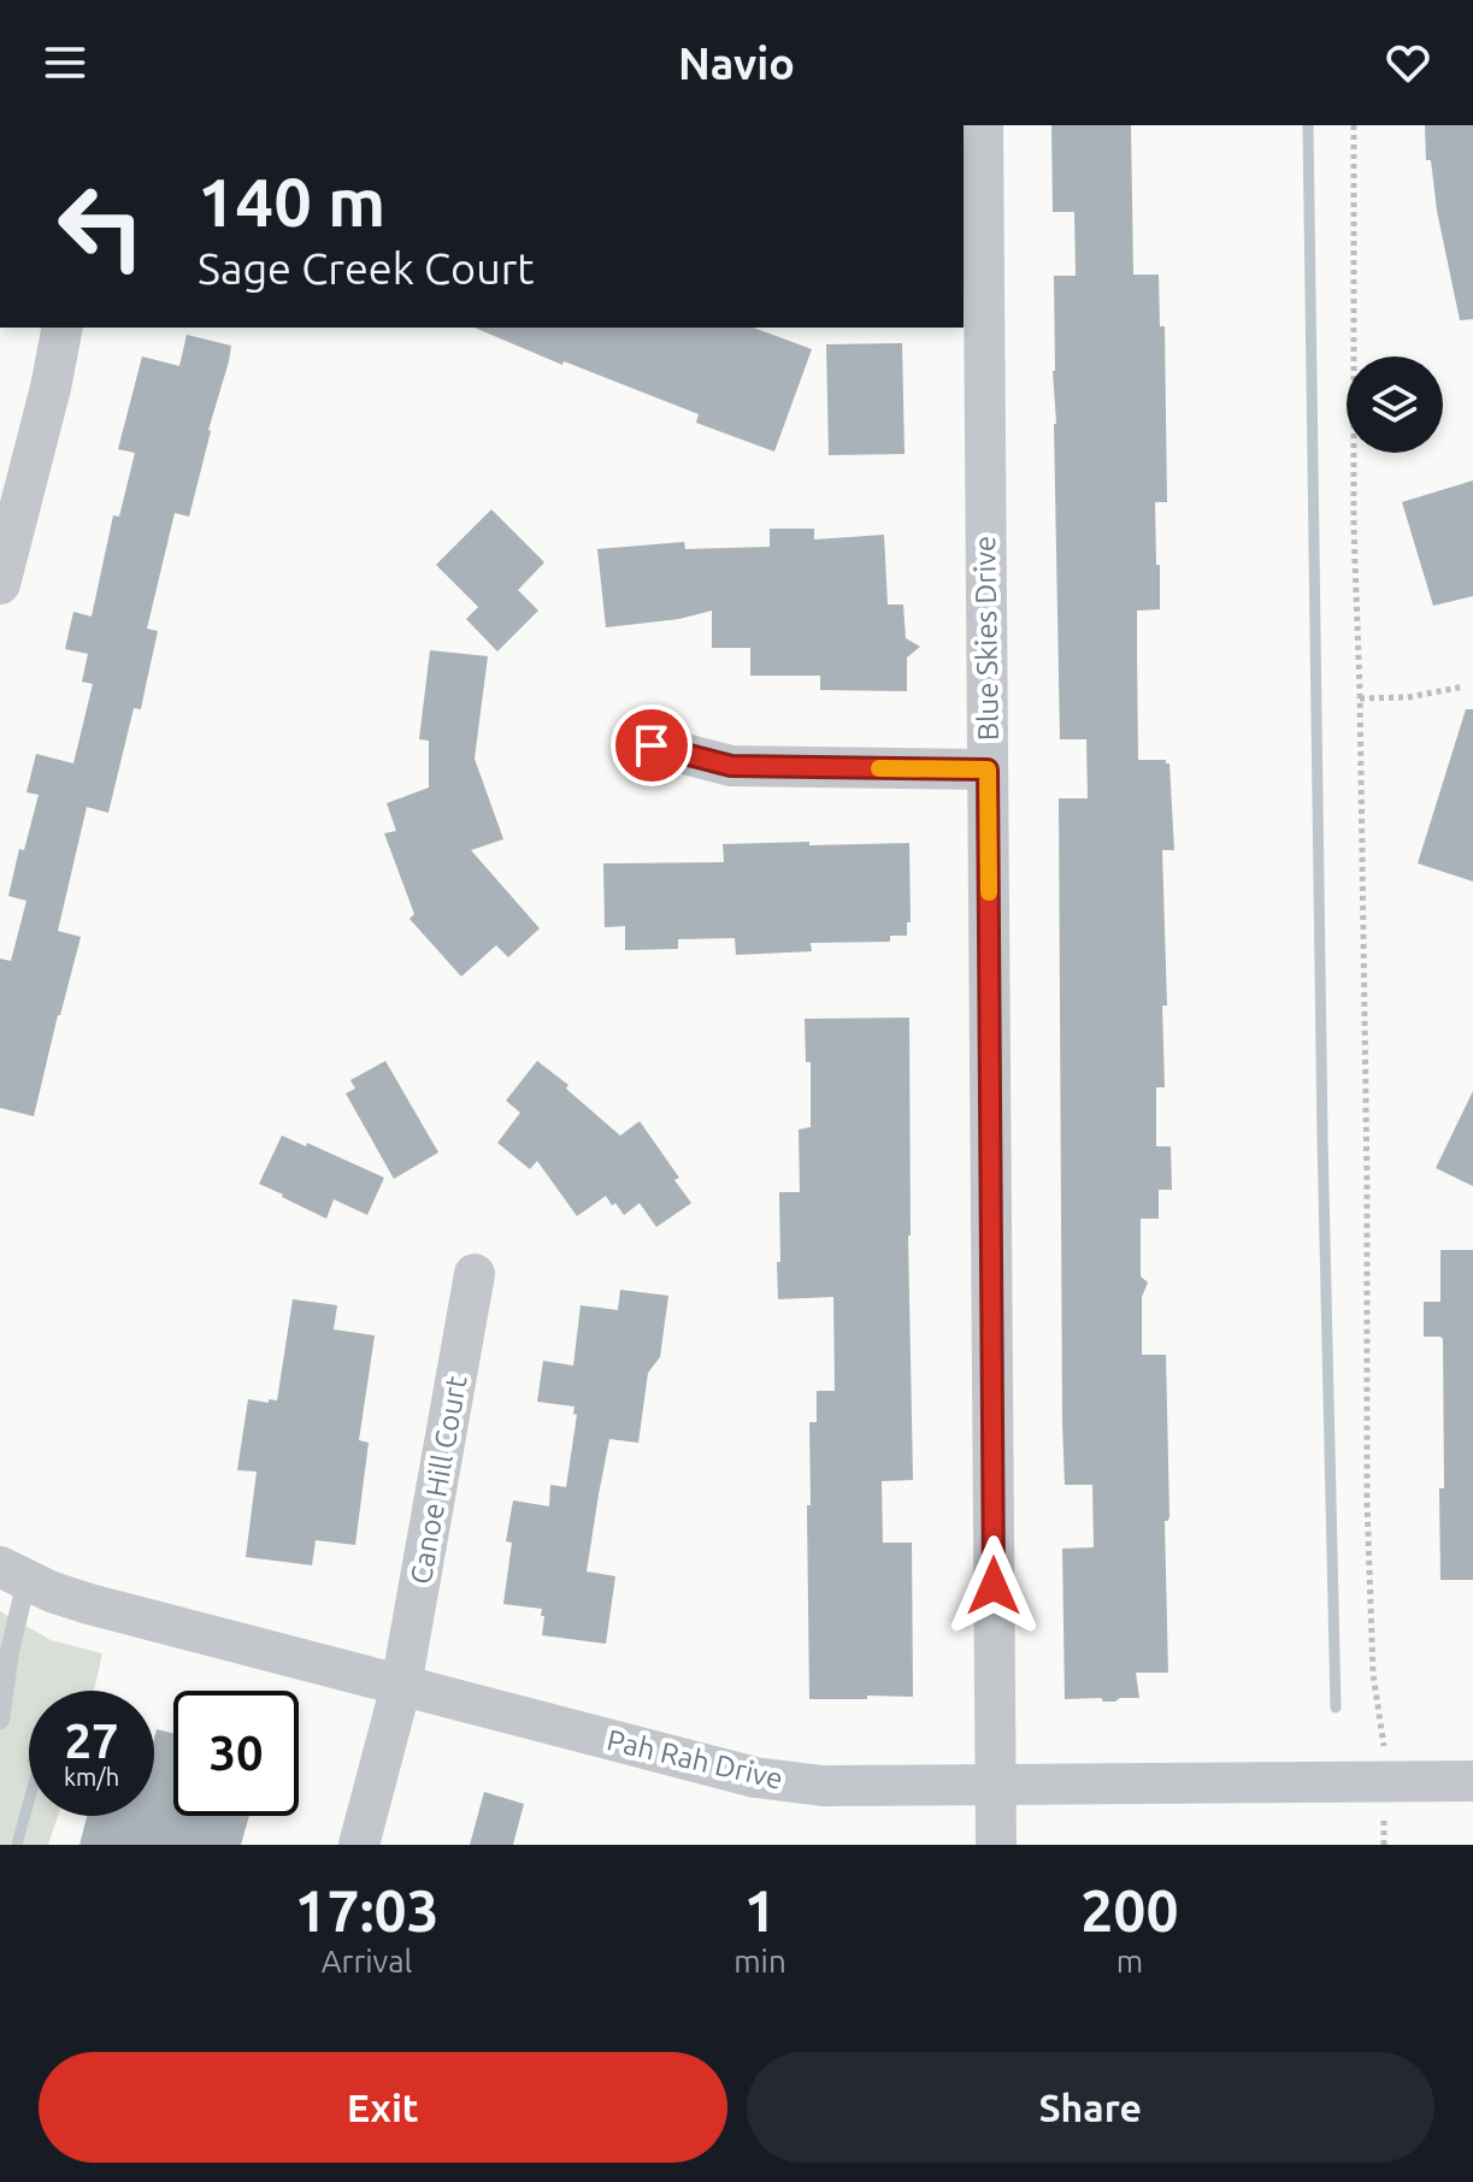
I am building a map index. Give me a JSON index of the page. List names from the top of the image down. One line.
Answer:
{"streets":{"street":["Blue Skies Drive","Canoe Hill Court","Pah Rah Drive"]},"crossings":[["Blue Skies Drive","Pah Rah Drive"],["Canoe Hill Court","Pah Rah Drive"]],"page":{"header":"Navio","turn":["140 m","Sage Creek Court"],"speed":"27 km/h","limit":"30","eta":["17:03","Arrival","1","min","200","m"],"buttons":["Exit","Share"]}}
